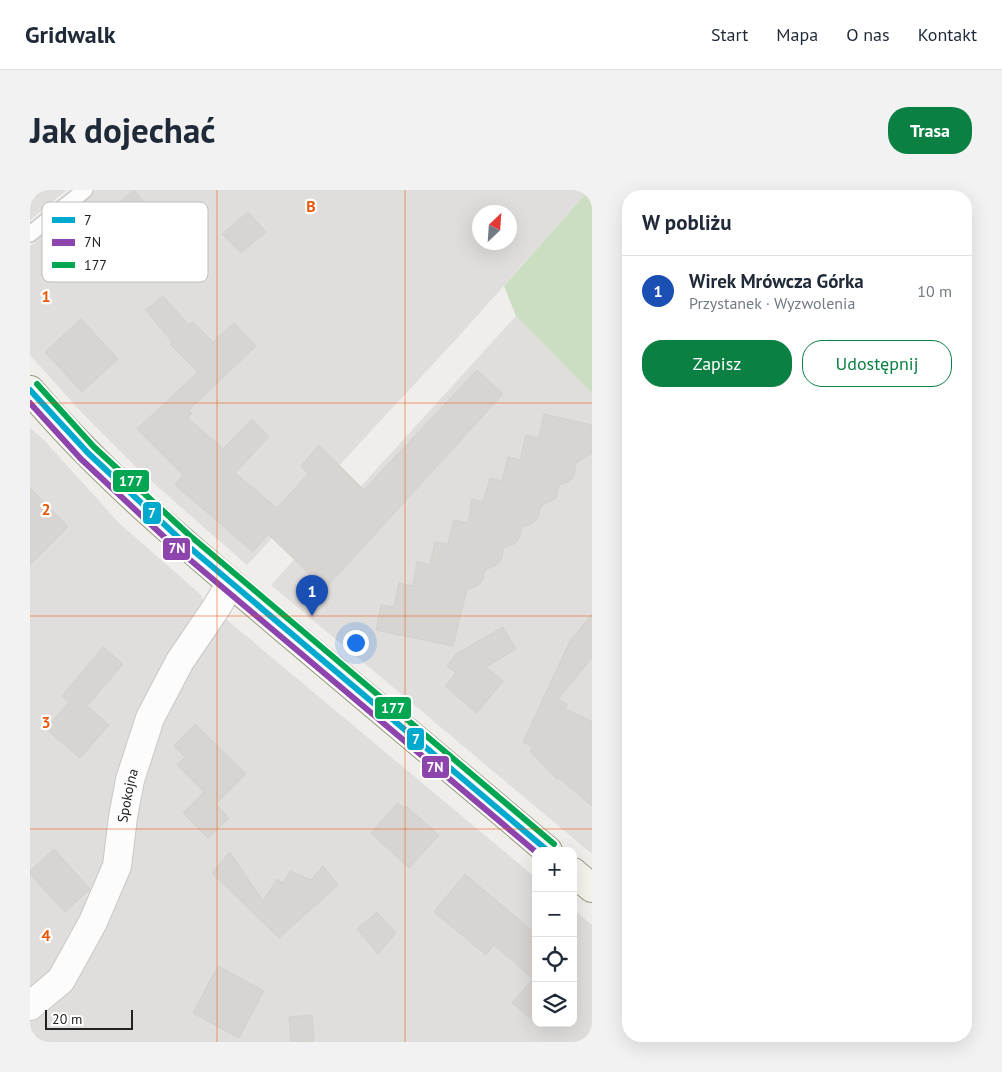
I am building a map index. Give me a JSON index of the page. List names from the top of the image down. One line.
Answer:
{"streets":{"street":["Spokojna"]},"lines":["transit line 177","transit line 7","transit line 7N"],"legend":["7","7N","177"],"scale_bar":"20 m","north":"top right","page":{"header":"Gridwalk","nav":["Start","Mapa","O nas","Kontakt"],"title":"Jak dojechać","buttons":["Trasa",["Zapisz","Udostępnij"]],"heading":"W pobliżu","list":[{"mark":"1","name":"Wirek Mrówcza Górka","note":"Przystanek · Wyzwolenia","value":"10 m"}],"pins":"1","map_buttons":["+","−"],"scale":"20 m"},"grid":{"columns":["B"],"rows":["1","2","3","4"]}}
